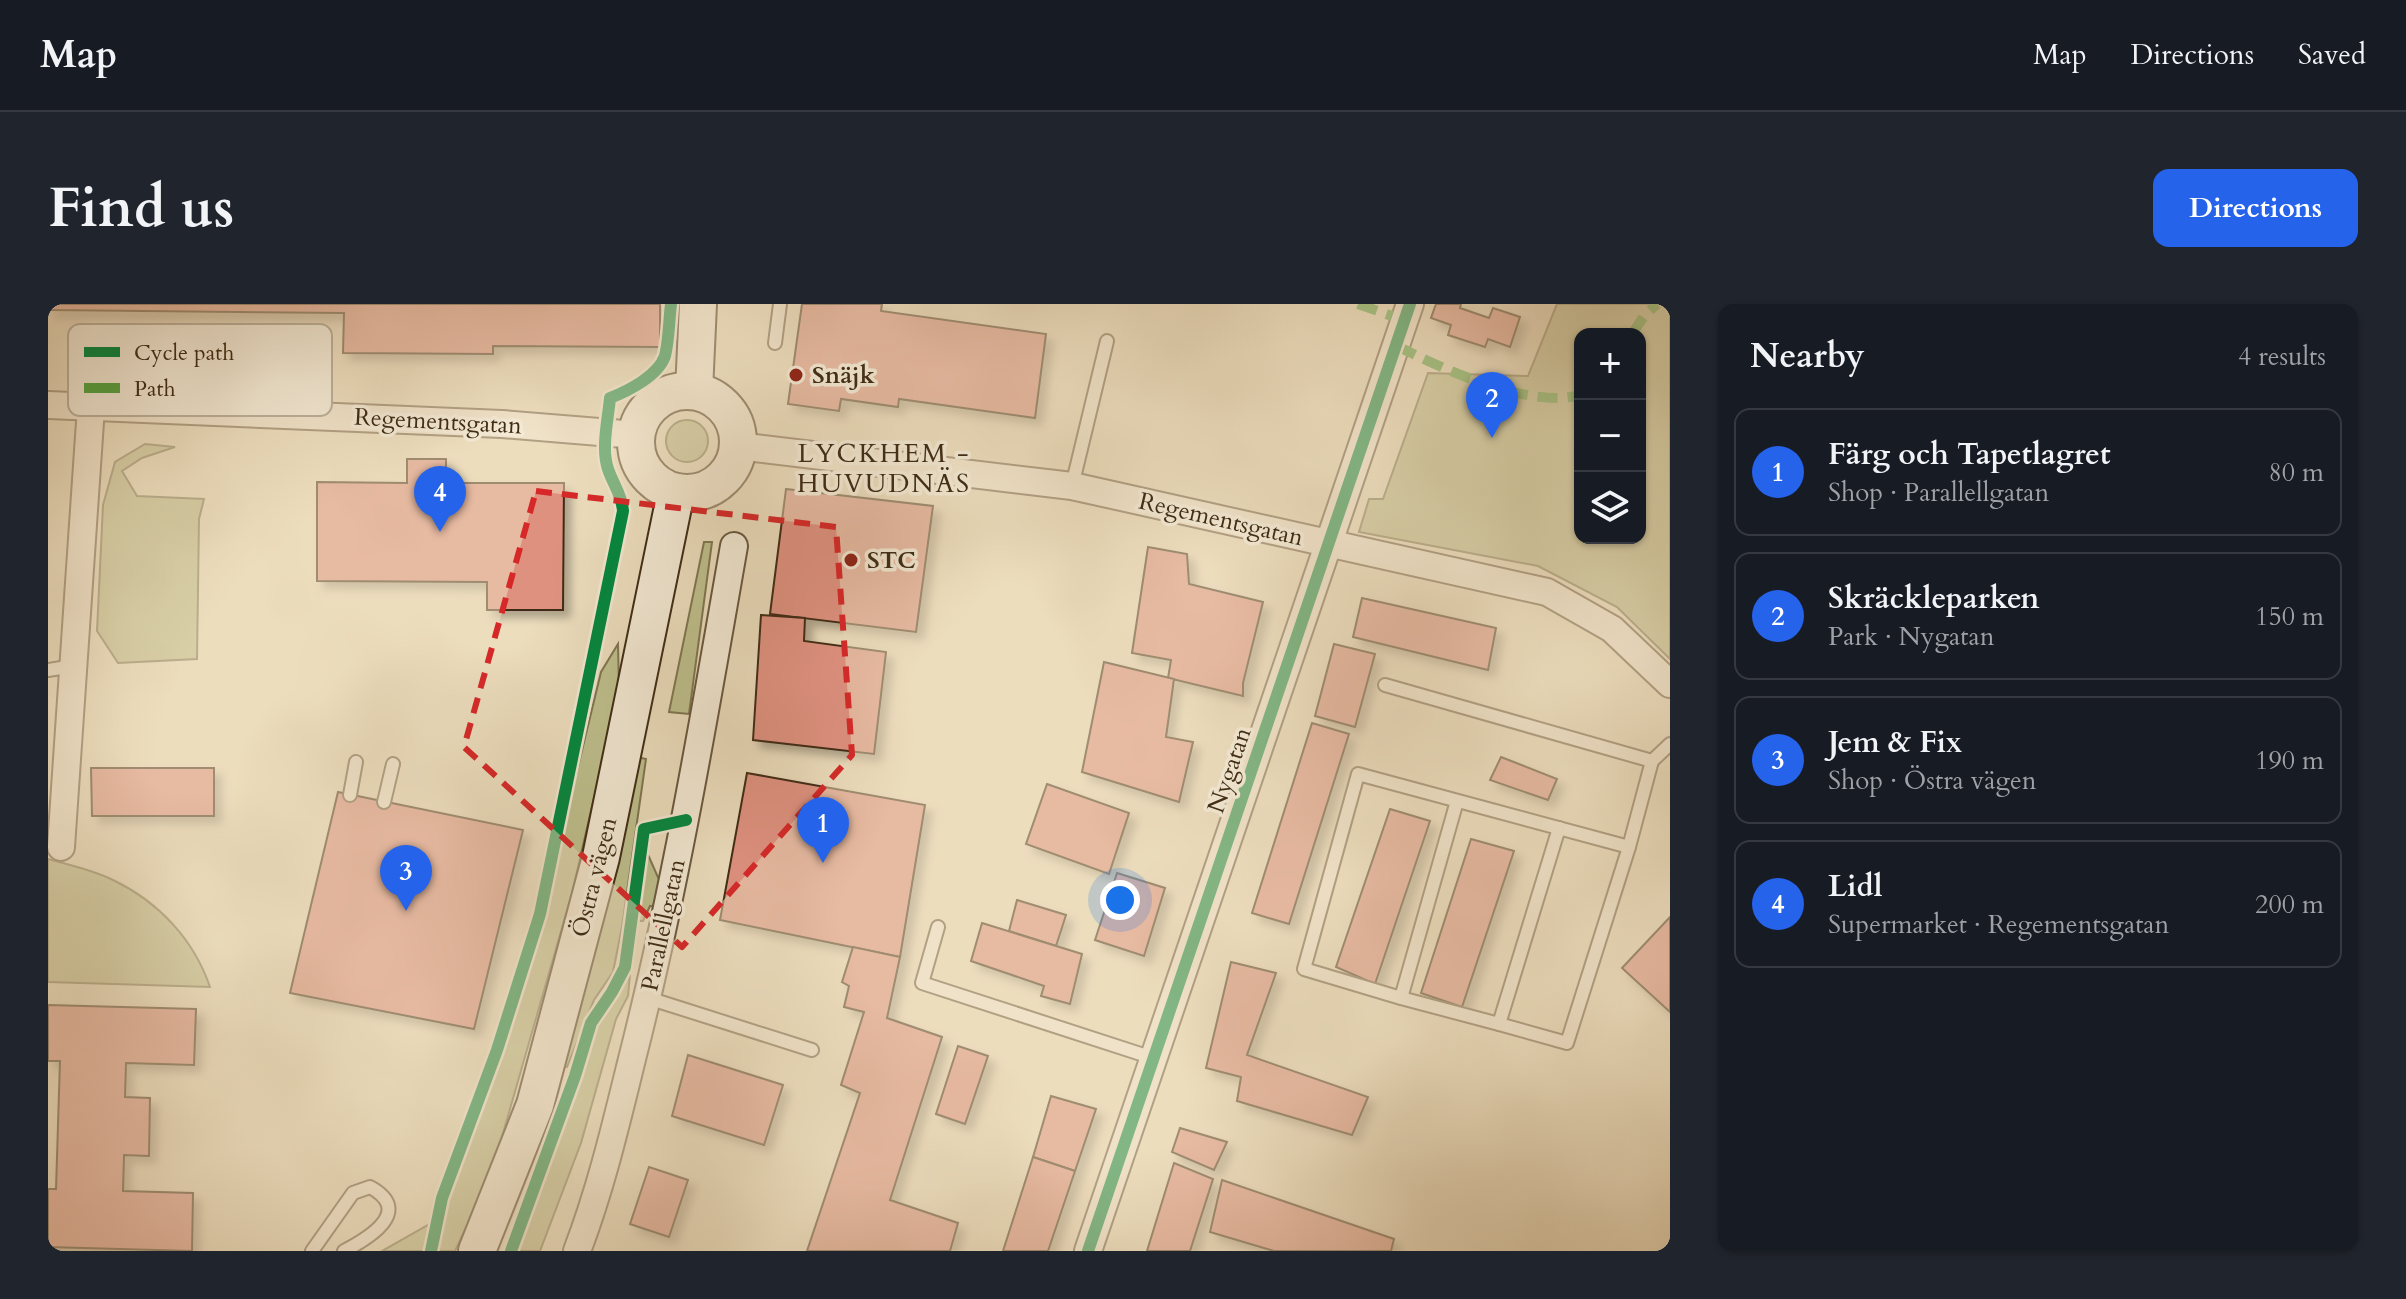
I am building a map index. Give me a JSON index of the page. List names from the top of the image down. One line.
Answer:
{"streets":{"street":["Regementsgatan","Nygatan","Östra vägen","Parallellgatan"]},"crossings":[["Regementsgatan","Nygatan"],["Regementsgatan","Östra vägen"]],"districts":["LYCKHEM - HUVUDNÄS"],"places":["Snäjk","STC"],"legend":["Cycle path","Path"],"page":{"header":"Map","nav":["Map","Directions","Saved"],"buttons":"Directions","title":"Find us","heading":["Nearby","4 results"],"map_buttons":["+","−"],"pins":["2","4","1","3"],"list":[{"mark":"1","name":"Färg och Tapetlagret","note":"Shop · Parallellgatan","value":"80 m"},{"mark":"2","name":"Skräckleparken","note":"Park · Nygatan","value":"150 m"},{"mark":"3","name":"Jem & Fix","note":"Shop · Östra vägen","value":"190 m"},{"mark":"4","name":"Lidl","note":"Supermarket · Regementsgatan","value":"200 m"}]}}
